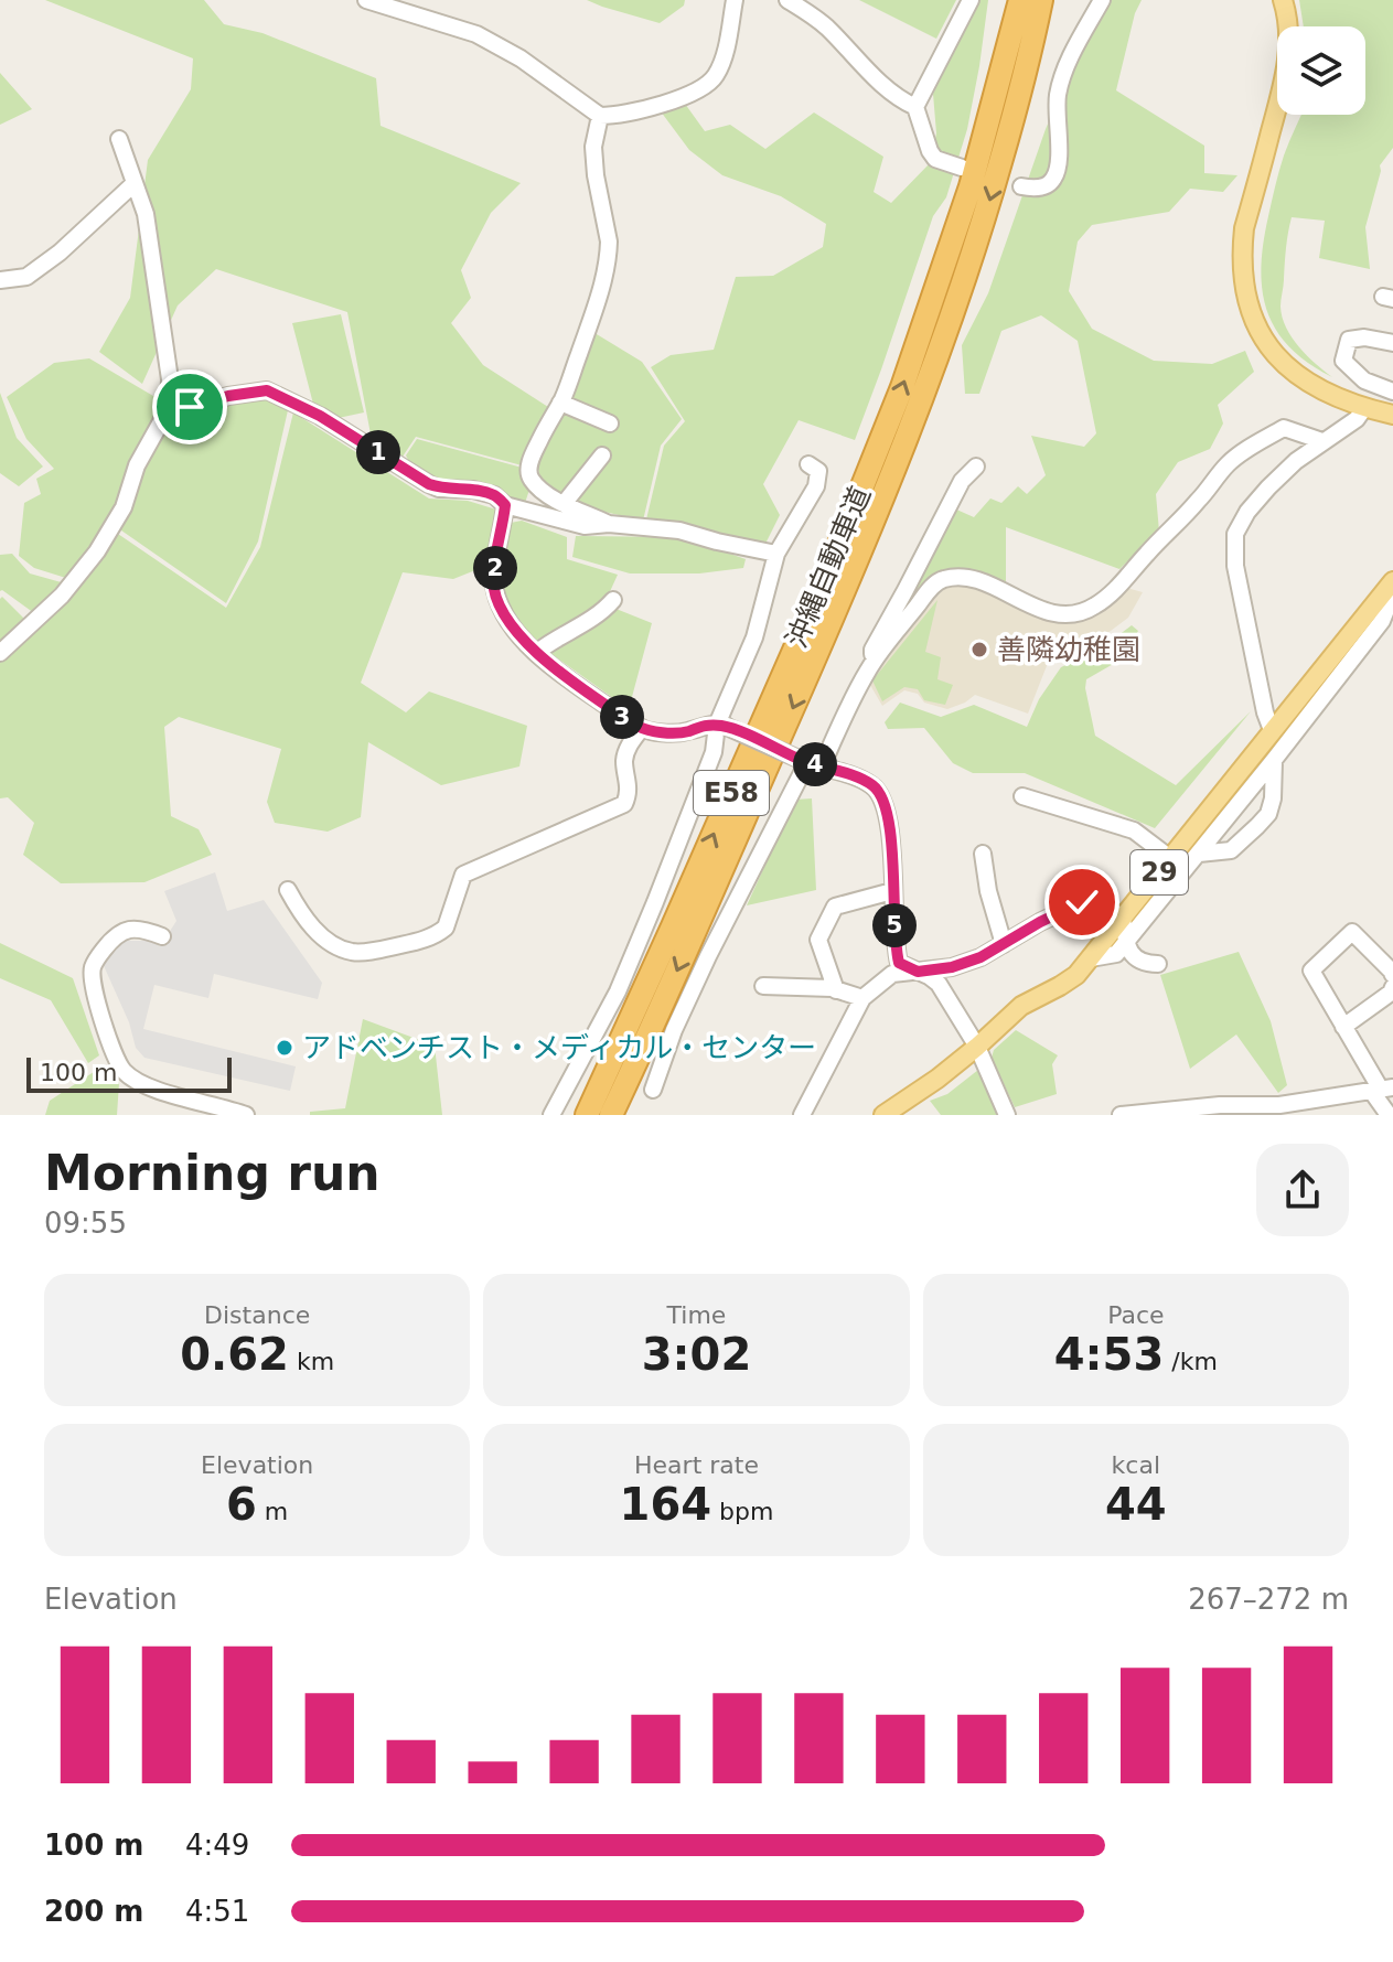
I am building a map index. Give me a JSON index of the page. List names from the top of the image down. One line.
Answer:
{"streets":{"highway":["沖縄自動車道","E58"],"main road":["29"]},"places":["善隣幼稚園","アドベンチスト・メディカル・センター"],"scale_bar":"100 m","page":{"pins":["1","2","3","4","5"],"scale":"100 m","heading":["Morning run","09:55"],"stats":[["Distance","0.62 km"],["Time","3:02"],["Pace","4:53 /km"],["Elevation","6 m"],["Heart rate","164 bpm"],["kcal","44"]],"chart":["Elevation","267–272 m"],"list":[{"name":"100 m","note":"4:49"},{"name":"200 m","note":"4:51"}]}}
